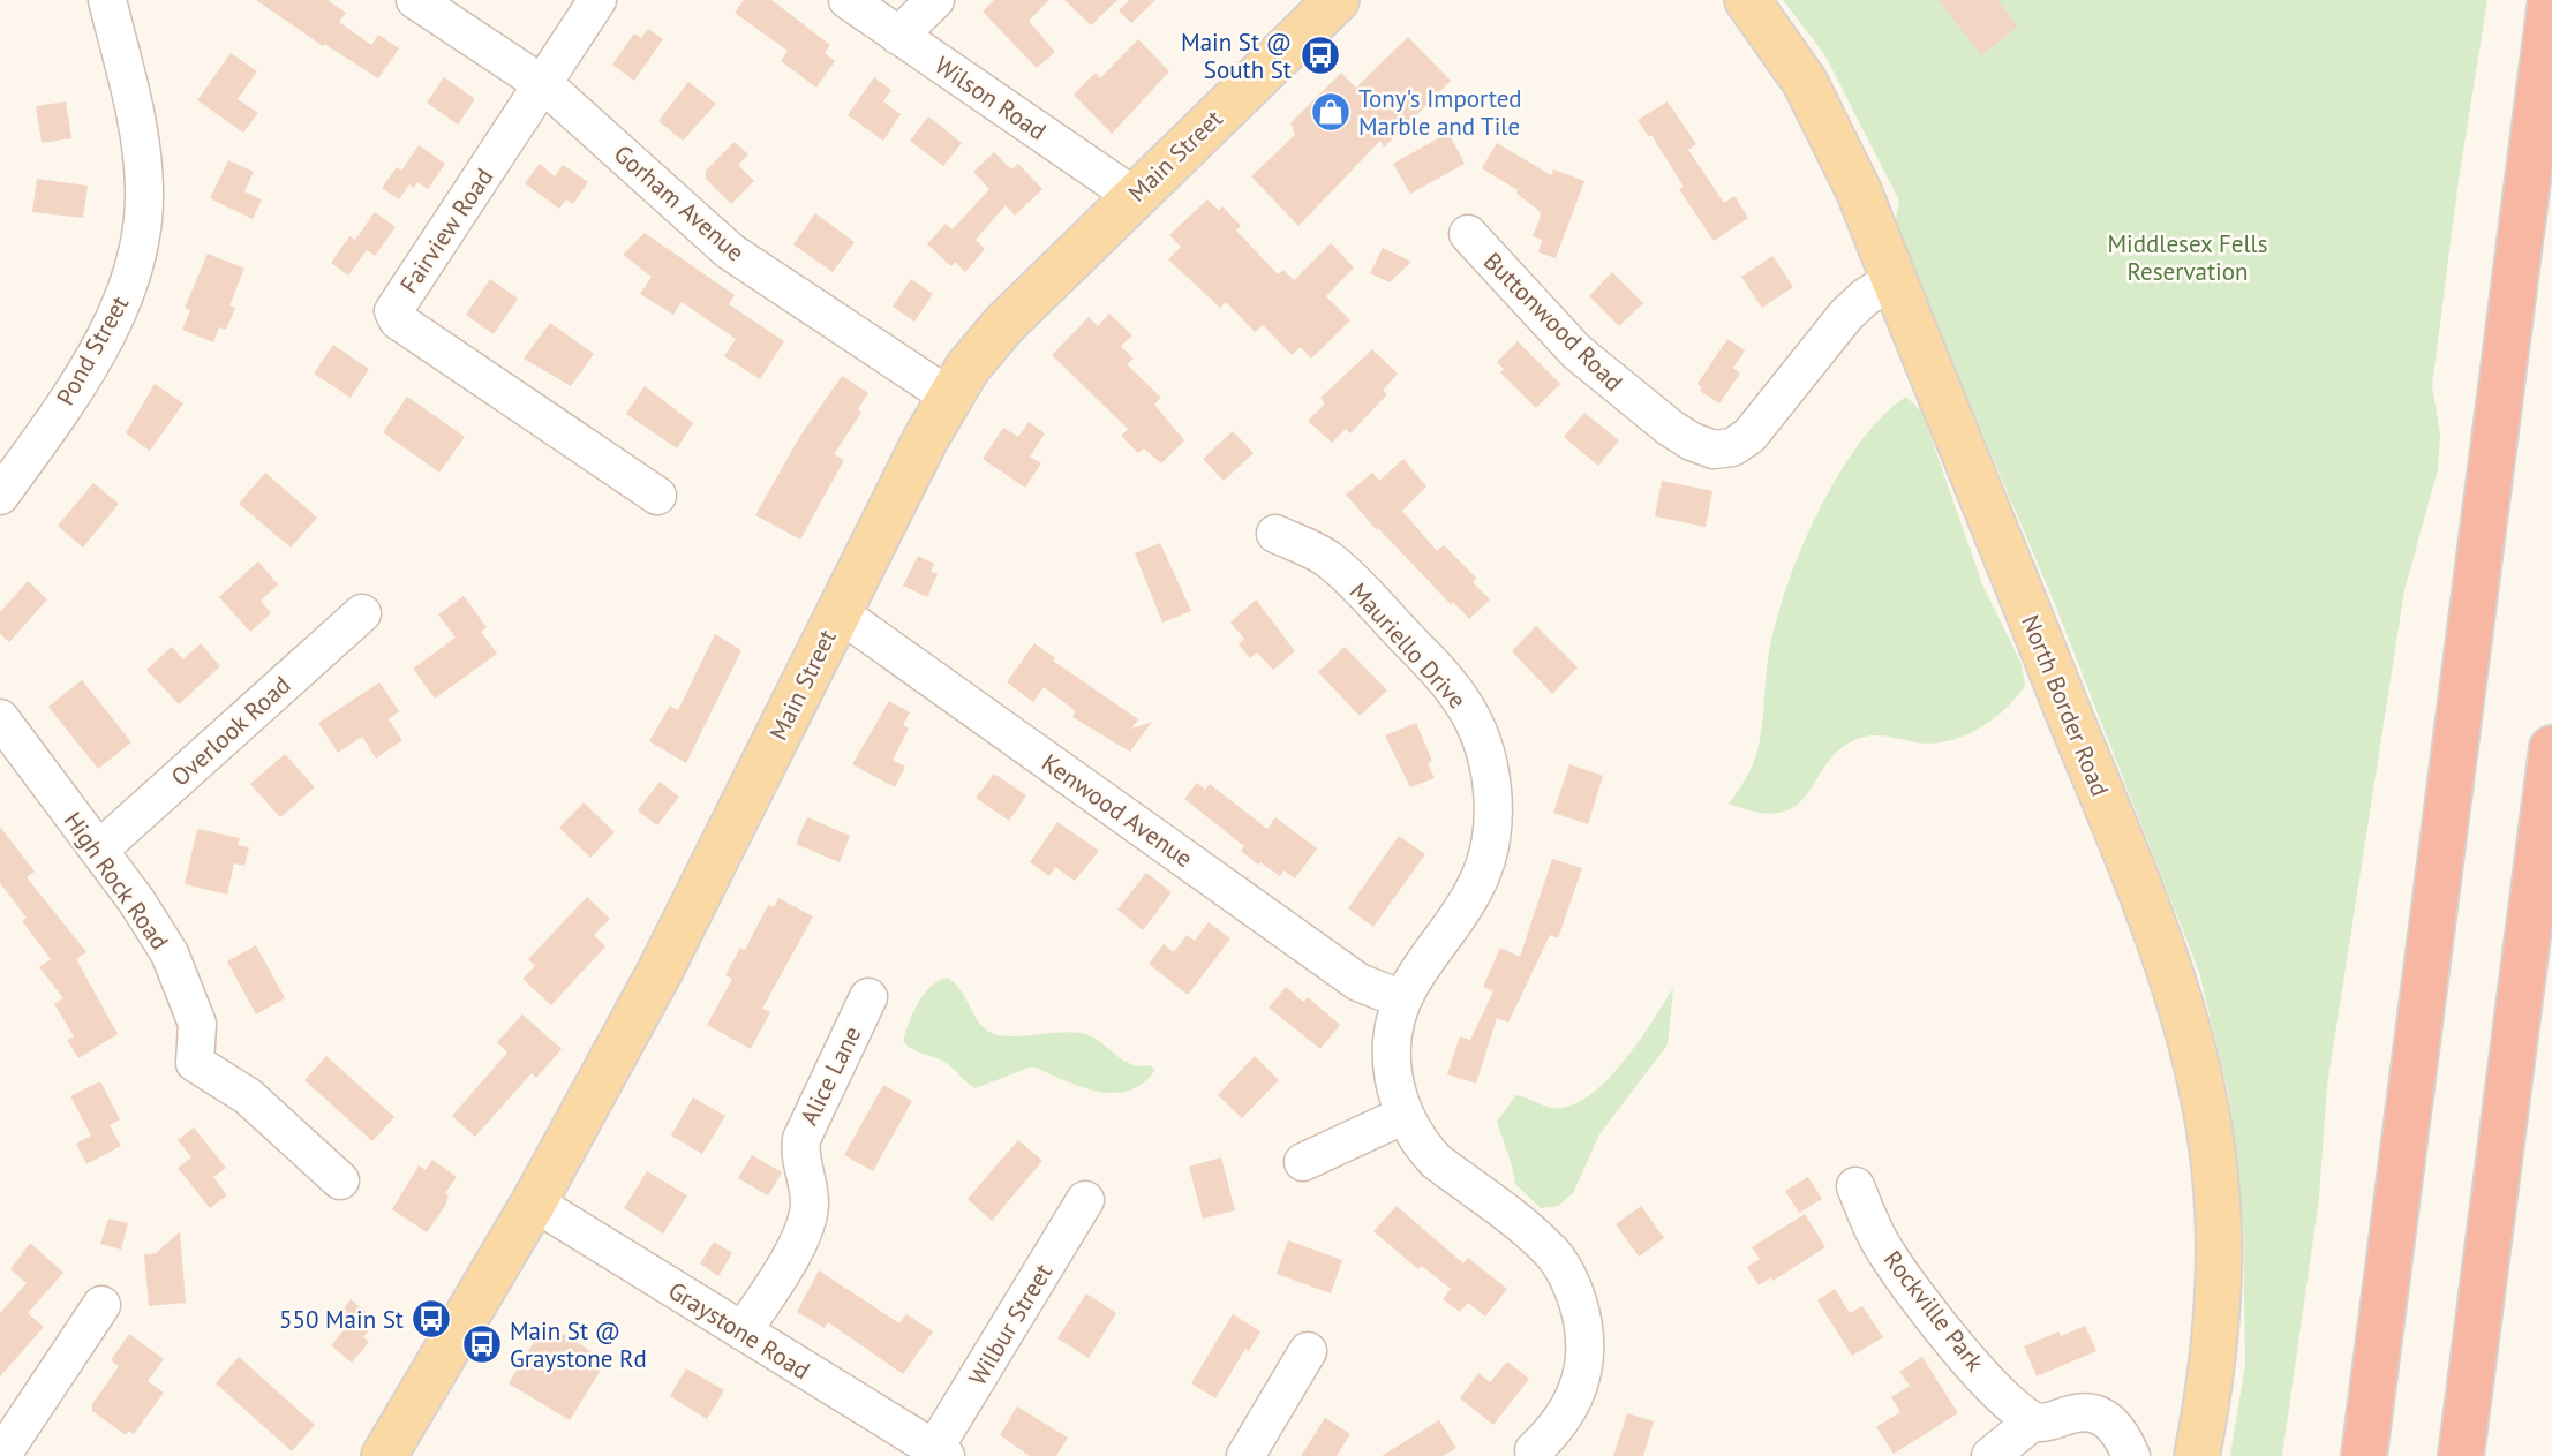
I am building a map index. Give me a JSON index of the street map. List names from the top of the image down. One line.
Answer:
{"streets":{"main road":["Main Street","North Border Road"],"street":["Wilson Road","Gorham Avenue","Fairview Road","Buttonwood Road","Pond Street","Mauriello Drive","Overlook Road","Kenwood Avenue","High Rock Road","Alice Lane","Rockville Park","Wilbur Street","Graystone Road"]},"crossings":[["Wilson Road","Main Street"],["Main Street","Gorham Avenue"],["Main Street","Kenwood Avenue"],["Main Street","Graystone Road"],["Gorham Avenue","Fairview Road"],["Buttonwood Road","North Border Road"],["Mauriello Drive","Kenwood Avenue"],["Overlook Road","High Rock Road"],["Alice Lane","Graystone Road"],["Wilbur Street","Graystone Road"]],"parks":["Middlesex Fells Reservation"],"places":{"bus stop":["Main St @ South St","550 Main St","Main St @ Graystone Rd"],"shop":["Tony's Imported Marble and Tile"]}}
